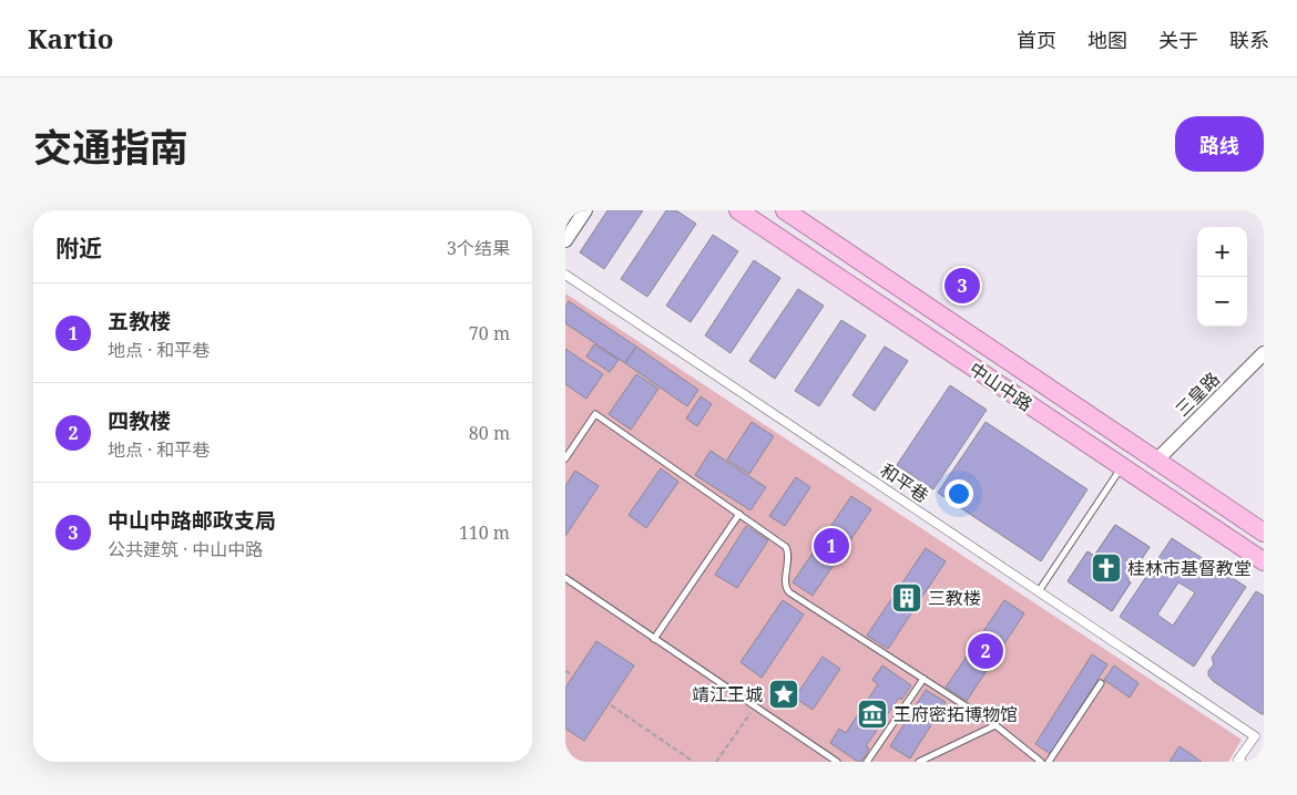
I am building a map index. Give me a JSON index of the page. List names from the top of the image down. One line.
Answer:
{"streets":{"highway":["中山中路"],"street":["三皇路","和平巷"]},"crossings":[["中山中路","三皇路"]],"places":{"church":["桂林市基督教堂"],"building":["三教楼"],"place":["靖江王城"],"museum":["王府密拓博物馆"]},"page":{"header":"Kartio","nav":["首页","地图","关于","联系"],"title":"交通指南","buttons":"路线","heading":["附近","3个结果"],"map_buttons":["+","−"],"pins":["3","1","2"],"list":[{"mark":"1","name":"五教楼","note":"地点 · 和平巷","value":"70 m"},{"mark":"2","name":"四教楼","note":"地点 · 和平巷","value":"80 m"},{"mark":"3","name":"中山中路邮政支局","note":"公共建筑 · 中山中路","value":"110 m"}]}}
